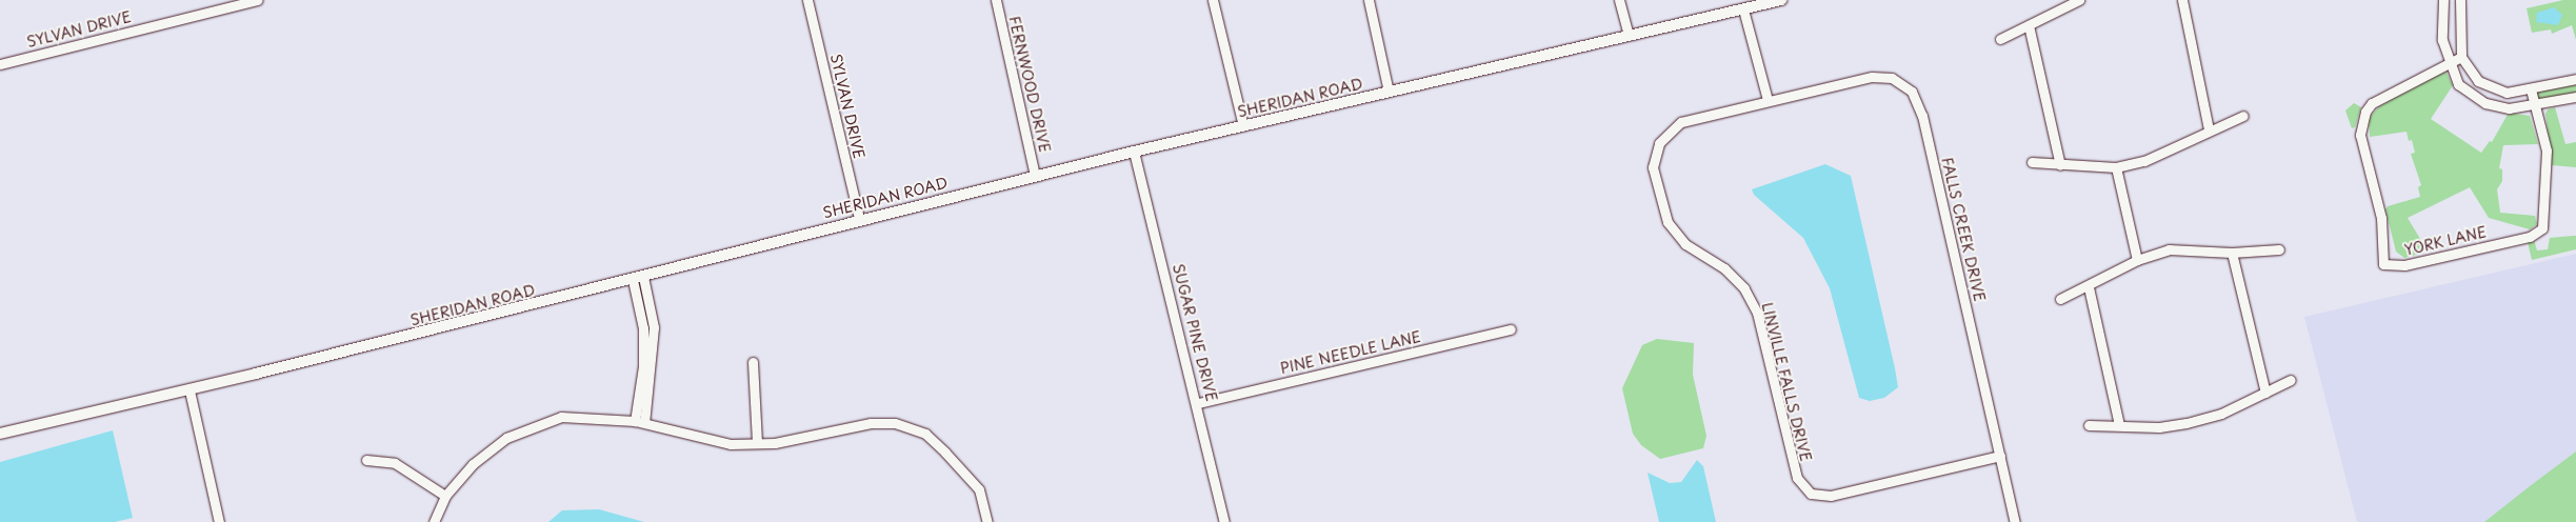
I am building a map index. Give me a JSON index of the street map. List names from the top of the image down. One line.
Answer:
{"streets":{"street":["SYLVAN DRIVE","FERNWOOD DRIVE","SHERIDAN ROAD","FALLS CREEK DRIVE","YORK LANE","SUGAR PINE DRIVE","PINE NEEDLE LANE","LINVILLE FALLS DRIVE"]},"crossings":[["SYLVAN DRIVE","SHERIDAN ROAD"],["FERNWOOD DRIVE","SHERIDAN ROAD"],["SHERIDAN ROAD","SUGAR PINE DRIVE"],["FALLS CREEK DRIVE","LINVILLE FALLS DRIVE"],["SUGAR PINE DRIVE","PINE NEEDLE LANE"]]}
